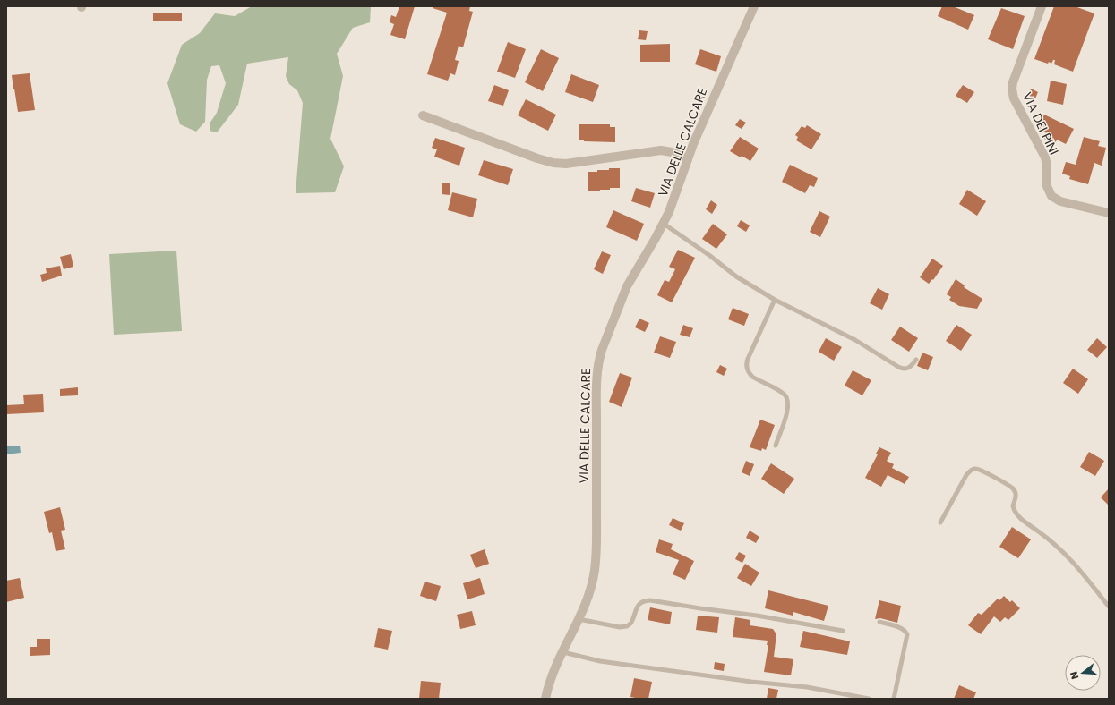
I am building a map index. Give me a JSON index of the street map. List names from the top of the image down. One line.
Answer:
{"streets":{"street":["VIA DEI PINI","VIA DELLE CALCARE"]},"north":"left"}
